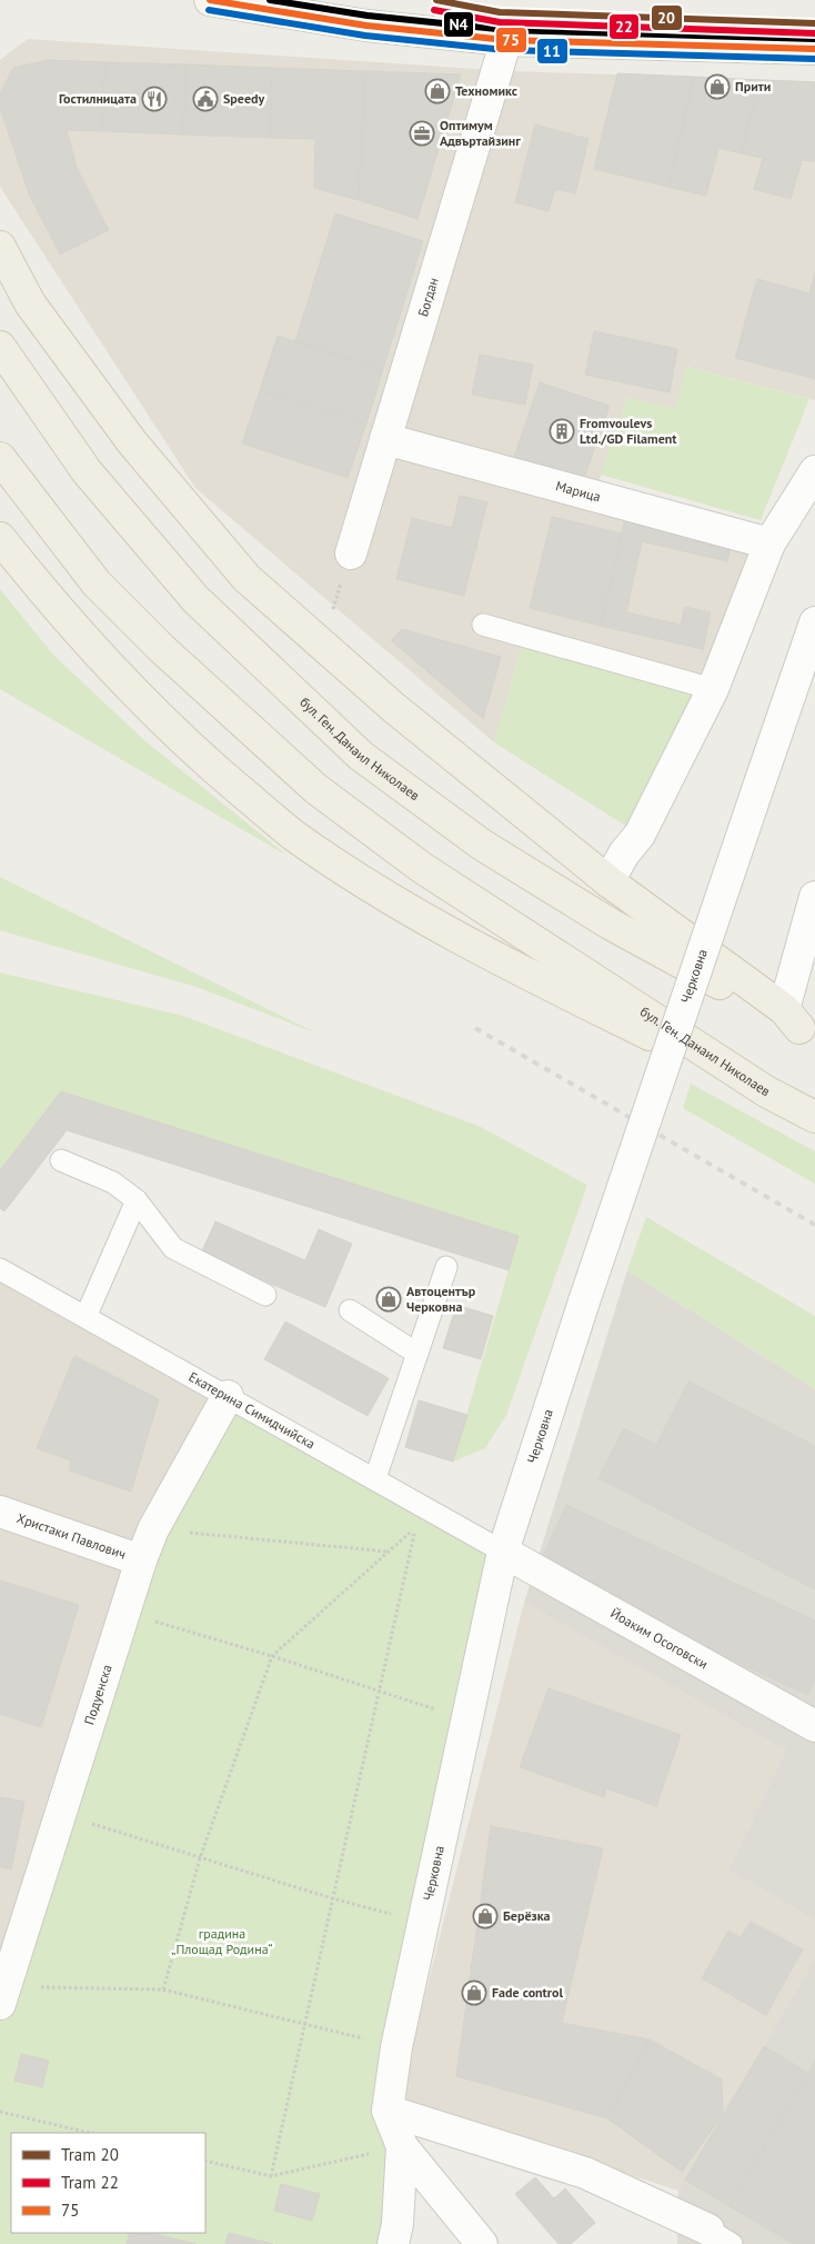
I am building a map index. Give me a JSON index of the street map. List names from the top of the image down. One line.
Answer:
{"streets":{"main road":["бул. Ген. Данаил Николаев"],"street":["Богдан","Марица","Черковна","Христаки Павлович","Йоаким Осоговски","Подуенска"],"lane":["Екатерина Симидчийска"]},"crossings":[["Богдан","Марица"],["Черковна","Екатерина Симидчийска"],["Черковна","Йоаким Осоговски"],["Екатерина Симидчийска","Йоаким Осоговски"],["Екатерина Симидчийска","Подуенска"],["Христаки Павлович","Подуенска"]],"parks":["градина „Площад Родина“"],"places":{"shop":["Прити","Техномикс","Автоцентър Черковна","Берёзка","Fade control"],"restaurant":["Гостилницата"],"public building":["Speedy"],"office":["Оптимум Адвъртайзинг"],"building":["Fromvoulevs Ltd./GD Filament"]},"lines":["tram line 20","transit line 75","transit line N4","tram line 22","transit line 11"],"legend":["Tram 20","Tram 22","75"]}
